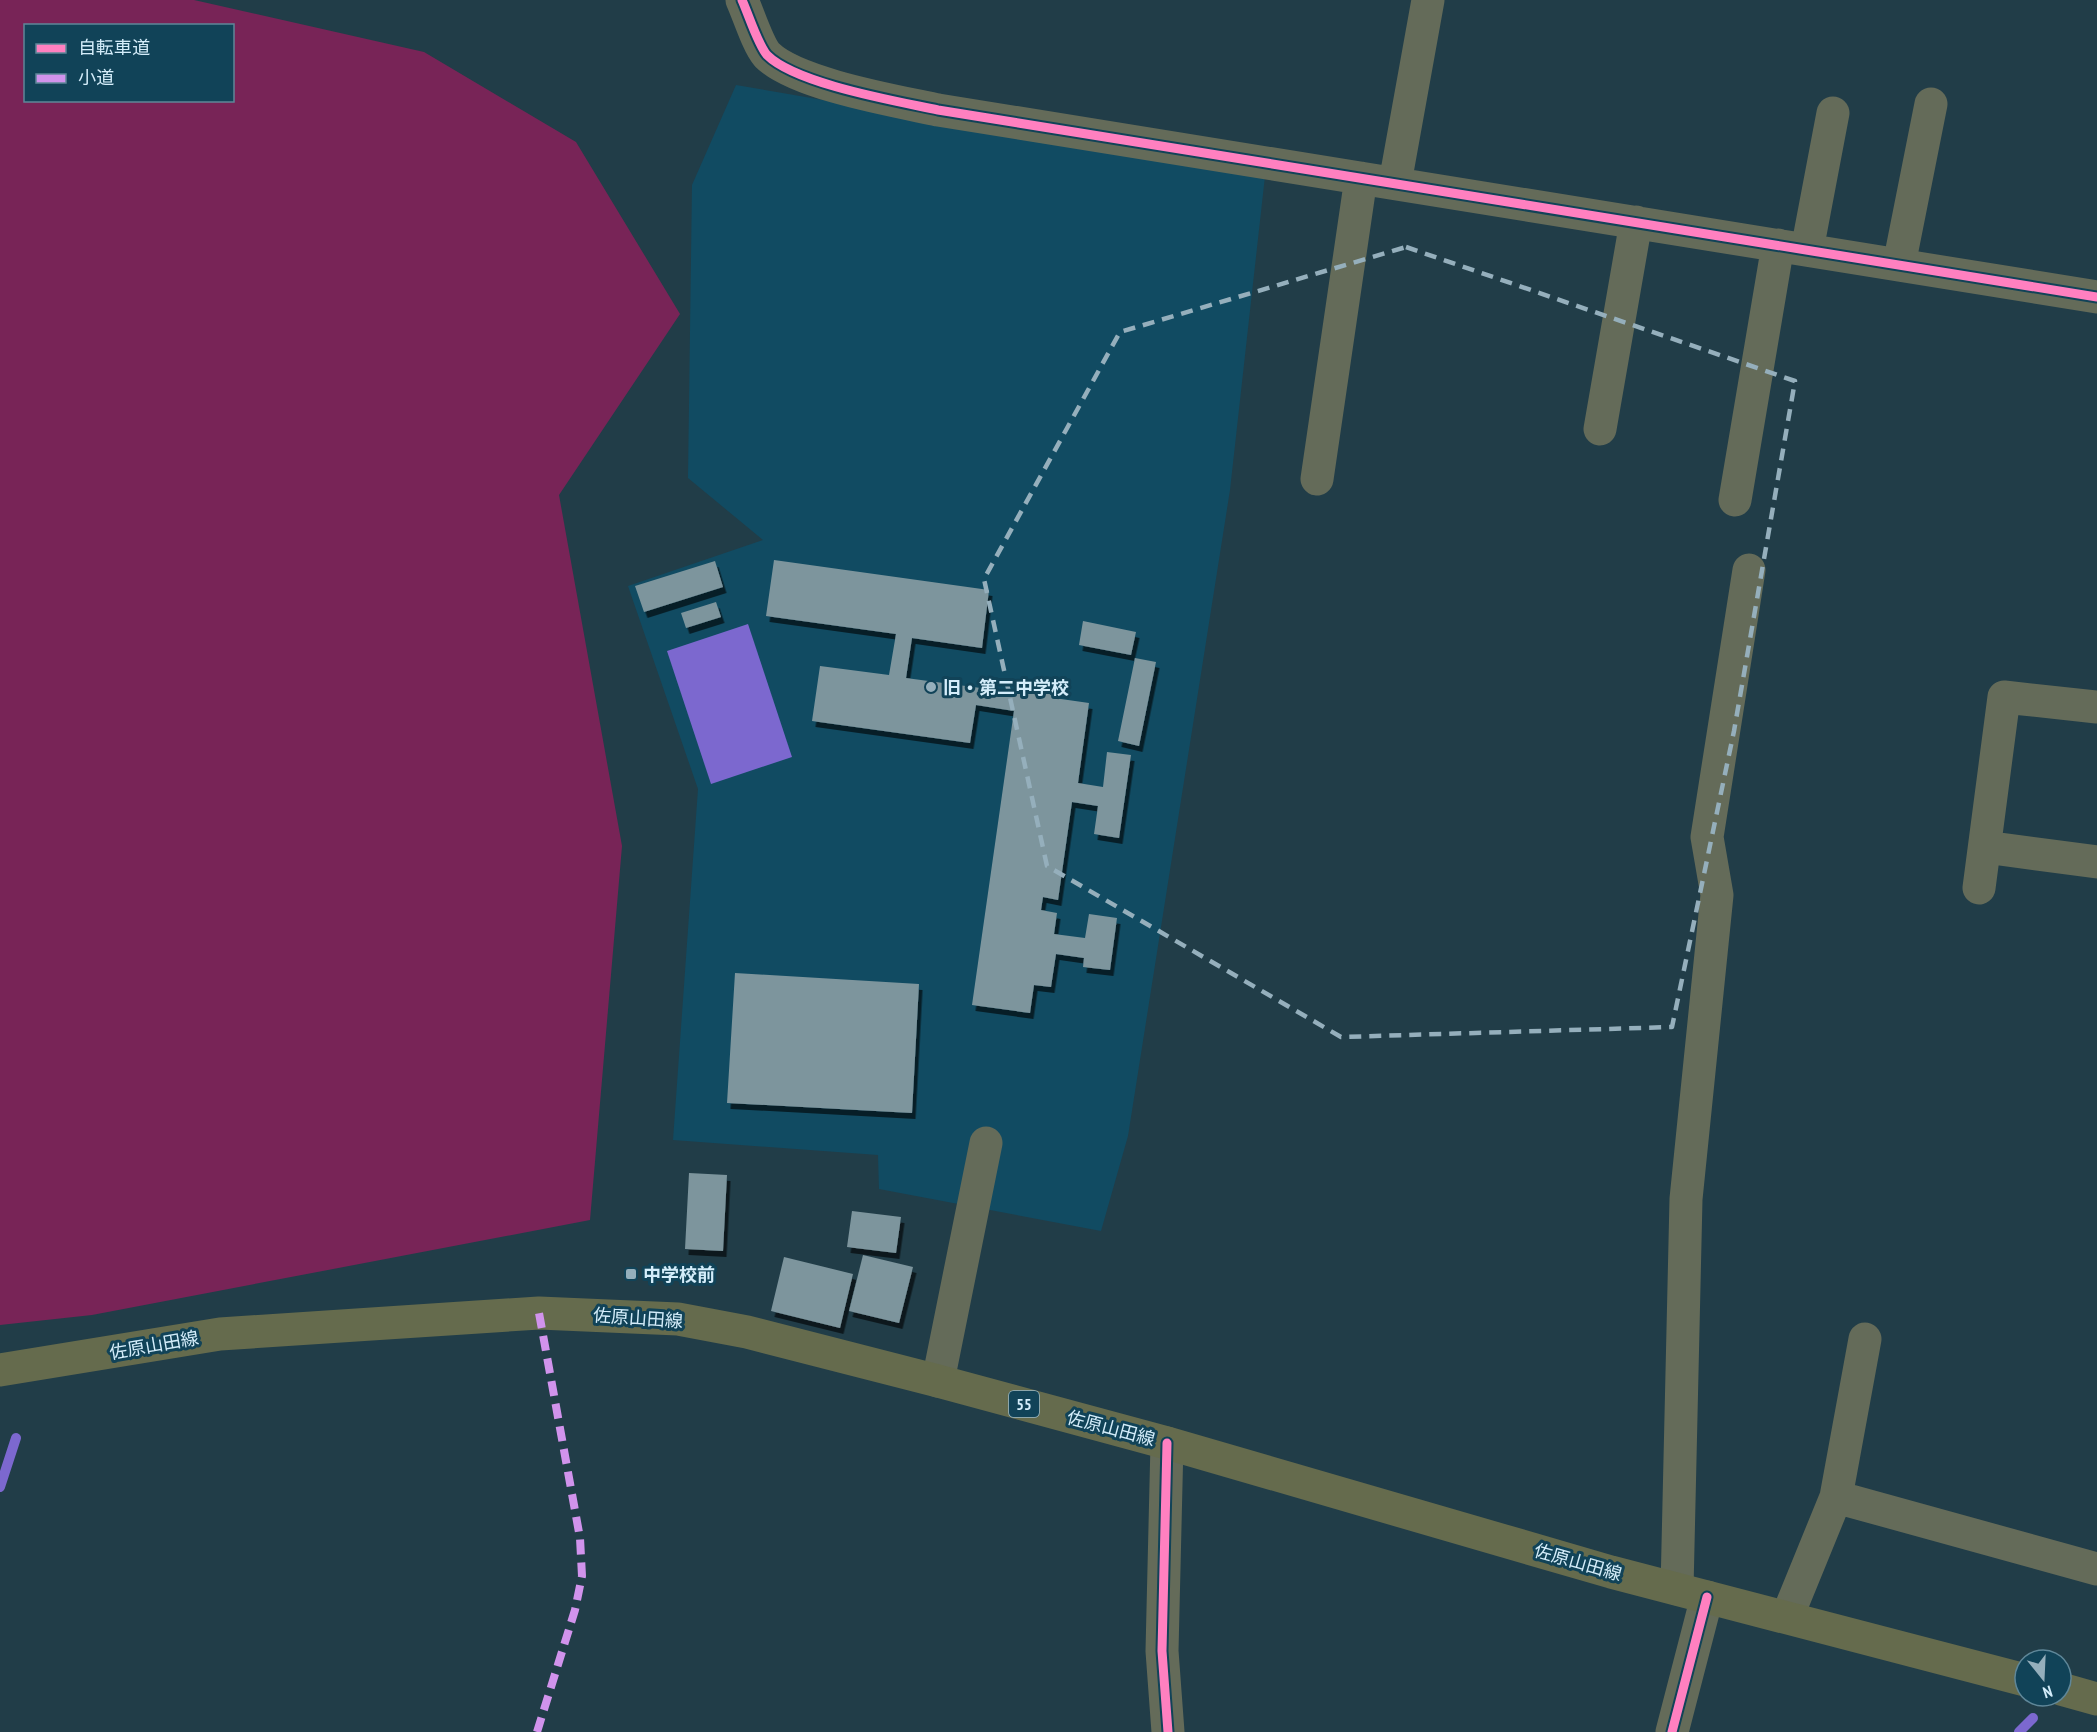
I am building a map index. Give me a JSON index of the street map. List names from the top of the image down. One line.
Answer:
{"streets":{"main road":["佐原山田線","55"]},"places":{"other":["旧・第二中学校"],"transit":["中学校前"]},"legend":["自転車道","小道"],"north":"bottom"}
